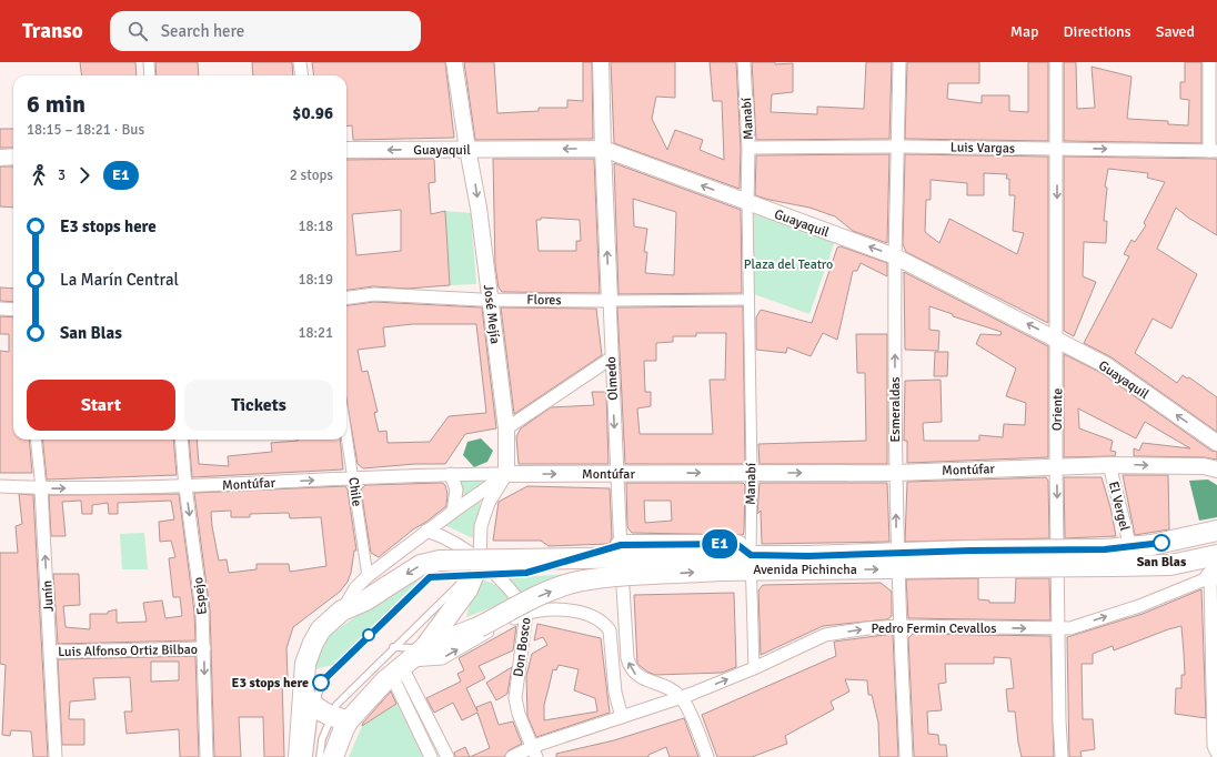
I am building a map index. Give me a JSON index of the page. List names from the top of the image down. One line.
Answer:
{"streets":{"main road":["Avenida Pichincha"],"street":["Manabí","Luis Vargas","Guayaquil","Flores","José Mejía","Olmedo","Esmeraldas","Oriente","Montúfar","Chile","El Vergel","Junín","Espejo","Pedro Fermin Cevallos","Don Bosco","Luis Alfonso Ortiz Bilbao"]},"crossings":[["Manabí","Luis Vargas"],["Manabí","Guayaquil"],["Manabí","Flores"],["Manabí","Montúfar"],["Manabí","Avenida Pichincha"],["Manabí","Pedro Fermin Cevallos"],["Luis Vargas","Esmeraldas"],["Luis Vargas","Oriente"],["Guayaquil","José Mejía"],["Guayaquil","Olmedo"],["Guayaquil","Esmeraldas"],["Guayaquil","Oriente"],["Flores","José Mejía"],["Flores","Olmedo"],["José Mejía","Montúfar"],["Olmedo","Montúfar"],["Olmedo","Pedro Fermin Cevallos"],["Esmeraldas","Montúfar"],["Esmeraldas","Avenida Pichincha"],["Esmeraldas","Pedro Fermin Cevallos"],["Oriente","Montúfar"],["Oriente","Pedro Fermin Cevallos"],["Montúfar","Chile"],["Montúfar","El Vergel"],["Montúfar","Junín"],["Montúfar","Espejo"],["El Vergel","Avenida Pichincha"],["Junín","Luis Alfonso Ortiz Bilbao"],["Espejo","Luis Alfonso Ortiz Bilbao"],["Pedro Fermin Cevallos","Don Bosco"]],"one_way":["Guayaquil","José Mejía","Esmeraldas","Oriente","Montúfar","Junín","Espejo","Pedro Fermin Cevallos"],"parks":["Plaza del Teatro"],"places":["San Blas","E3 stops here"],"lines":["bus line E1"],"page":{"header":"Transo","search":"Search here","nav":["Map","Directions","Saved"],"on_map":"E1","heading":["6 min","18:15 – 18:21 · Bus","$0.96"],"legs":["3","E1","2 stops"],"list":[{"name":"E3 stops here","value":"18:18"},{"name":"La Marín Central","value":"18:19"},{"name":"San Blas","value":"18:21"}],"buttons":["Start","Tickets"]}}
